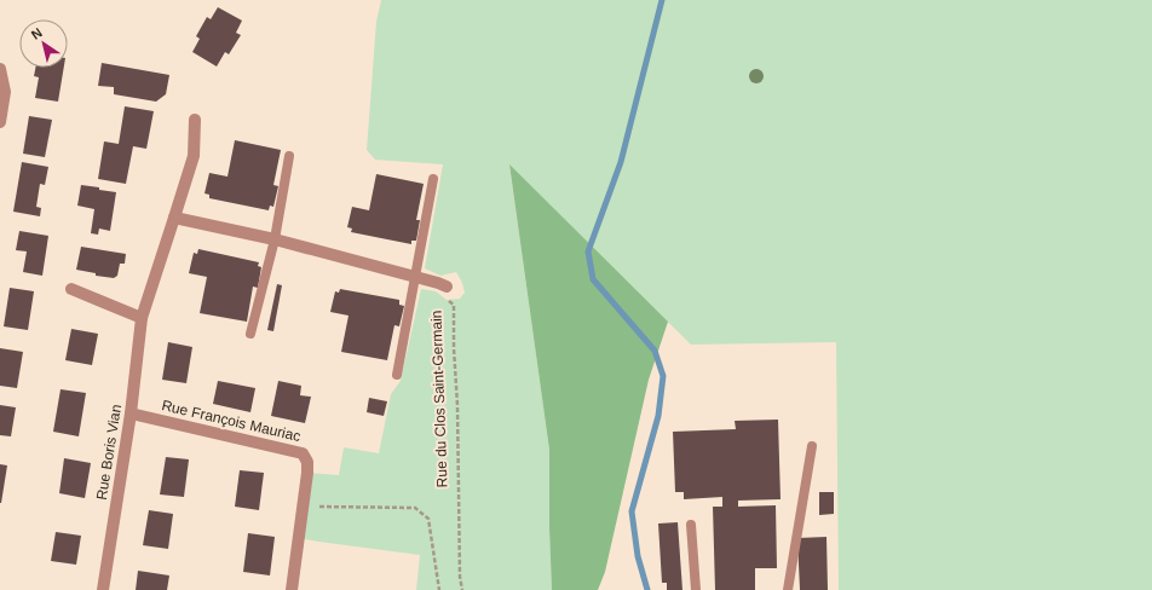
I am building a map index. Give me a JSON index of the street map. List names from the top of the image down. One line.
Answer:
{"streets":{"street":["Rue François Mauriac","Rue Boris Vian"],"path":["Rue du Clos Saint-Germain"]},"crossings":[["Rue François Mauriac","Rue Boris Vian"]],"north":"top left"}
